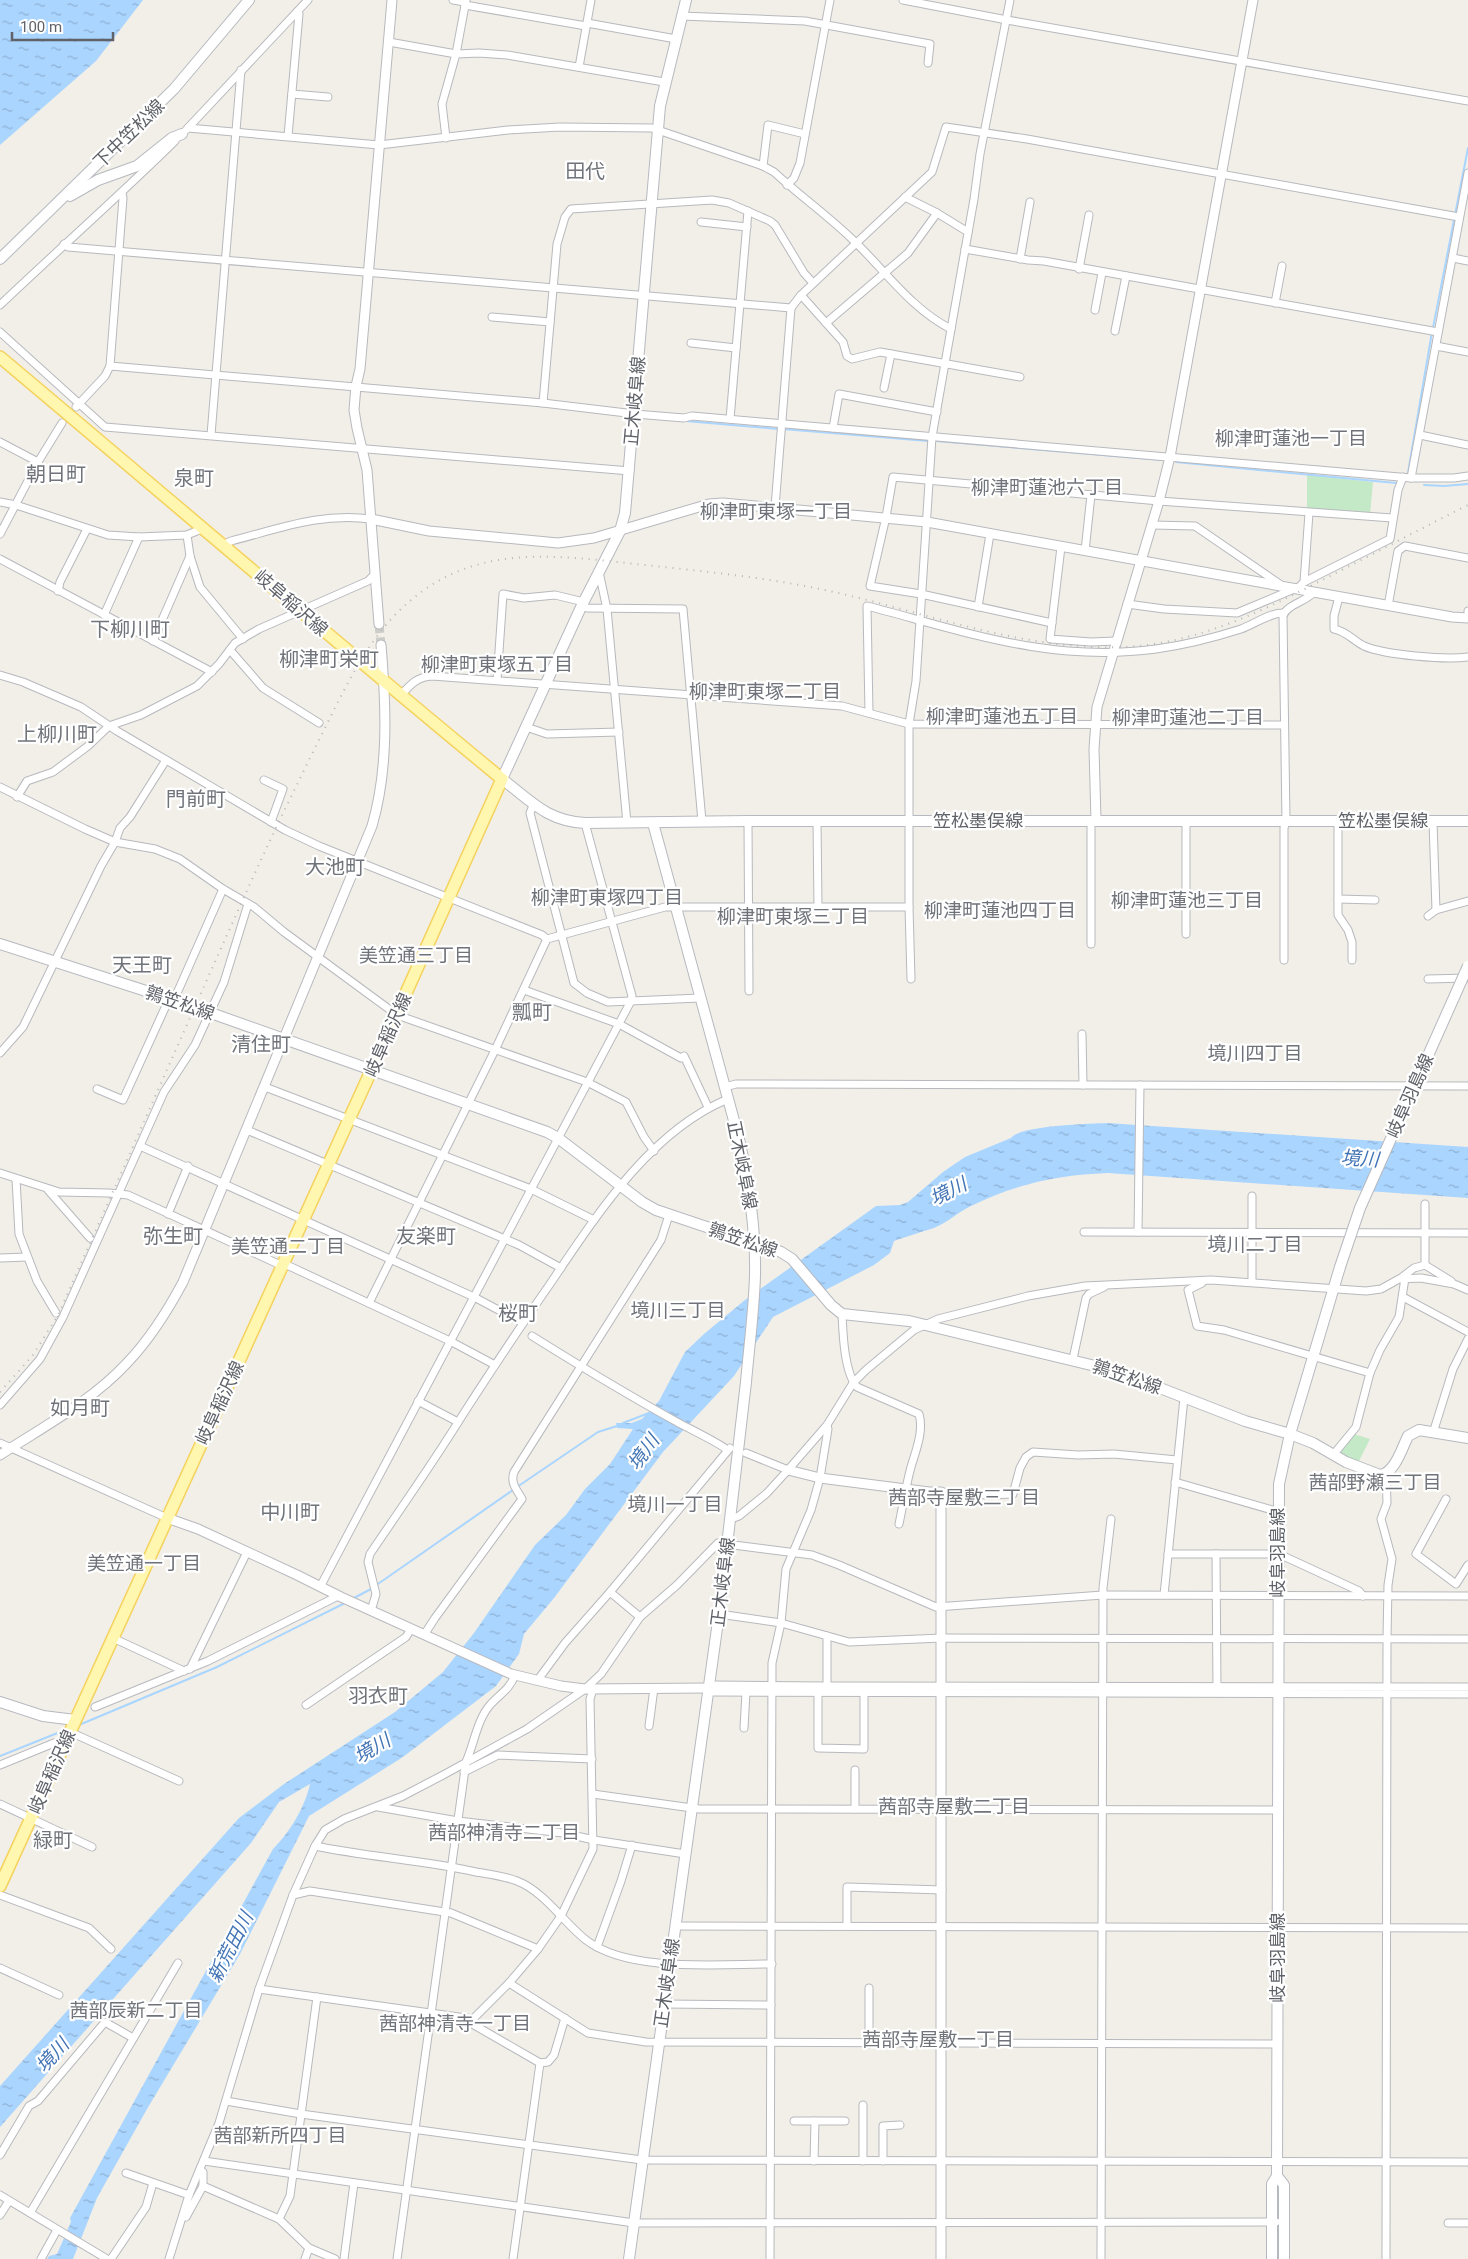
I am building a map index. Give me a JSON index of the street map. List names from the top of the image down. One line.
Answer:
{"streets":{"main road":["下中笠松線","正木岐阜線","岐阜稲沢線","笠松墨俣線","鶉笠松線","岐阜羽島線"]},"crossings":[["正木岐阜線","岐阜稲沢線"],["正木岐阜線","笠松墨俣線"],["岐阜稲沢線","笠松墨俣線"],["岐阜稲沢線","鶉笠松線"],["鶉笠松線","岐阜羽島線"]],"districts":["田代","柳津町蓮池一丁目","朝日町","泉町","柳津町蓮池六丁目","柳津町東塚一丁目","下柳川町","柳津町栄町","柳津町東塚五丁目","柳津町東塚二丁目","柳津町蓮池五丁目","柳津町蓮池二丁目","上柳川町","門前町","大池町","柳津町東塚四丁目","柳津町蓮池三丁目","柳津町蓮池四丁目","柳津町東塚三丁目","美笠通三丁目","天王町","瓢町","清住町","境川四丁目","弥生町","友楽町","境川二丁目","美笠通二丁目","境川三丁目","桜町","如月町","茜部野瀬三丁目","茜部寺屋敷三丁目","境川一丁目","中川町","美笠通一丁目","羽衣町","茜部寺屋敷二丁目","茜部神清寺二丁目","緑町","茜部辰新二丁目","茜部神清寺一丁目","茜部寺屋敷一丁目","茜部新所四丁目"],"water":["境川","新荒田川"],"scale_bar":"100 m"}
